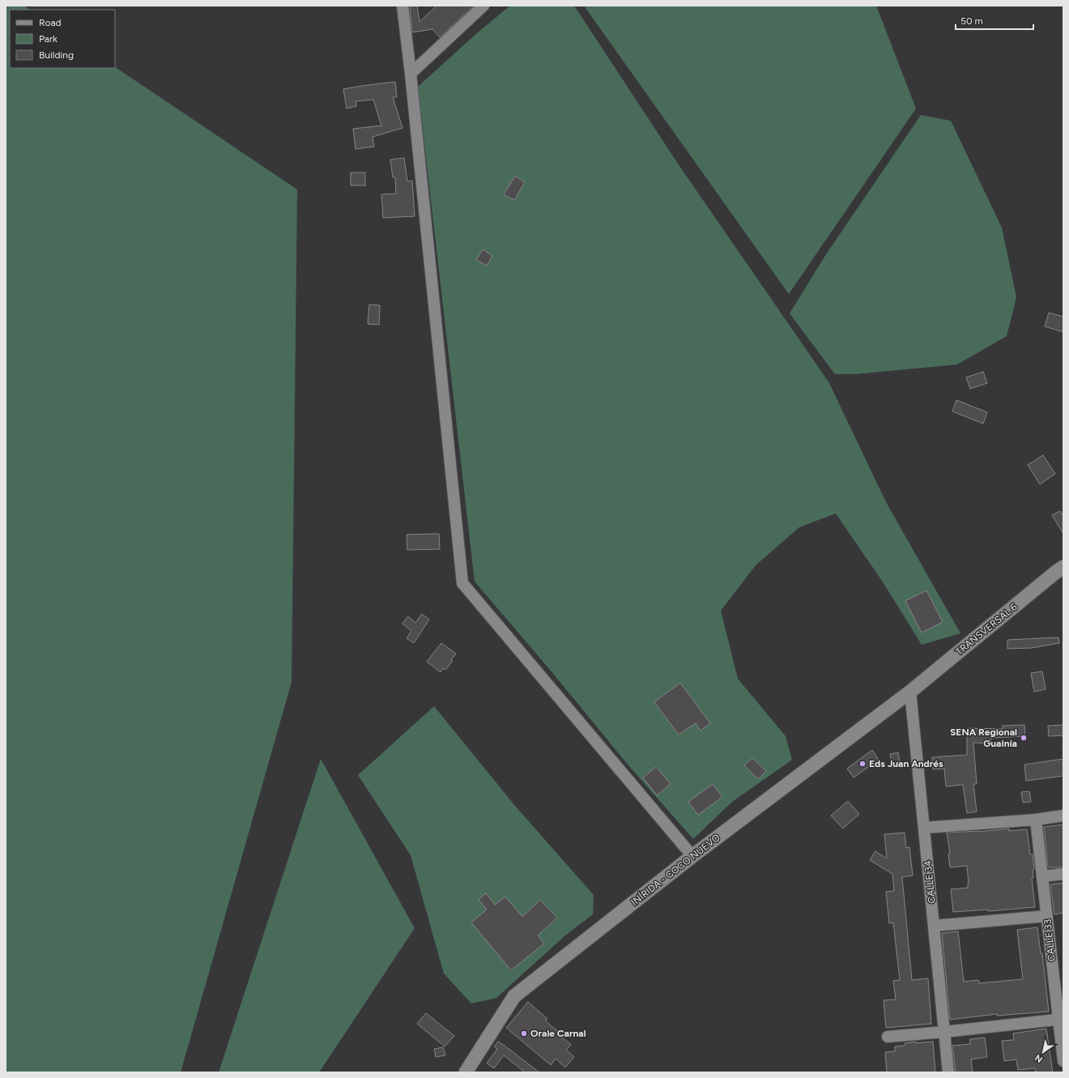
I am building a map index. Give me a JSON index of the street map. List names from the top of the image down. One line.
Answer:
{"streets":{"street":["TRANSVERSAL 6","INÍRIDA - COCO NUEVO","CALLE 34","CALLE 33"]},"crossings":[["TRANSVERSAL 6","INÍRIDA - COCO NUEVO"],["TRANSVERSAL 6","CALLE 34"],["INÍRIDA - COCO NUEVO","CALLE 34"]],"places":["SENA Regional Guainía","Eds Juan Andrés","Orale Carnal"],"legend":["Road","Park","Building"],"scale_bar":"50 m","north":"bottom left"}
